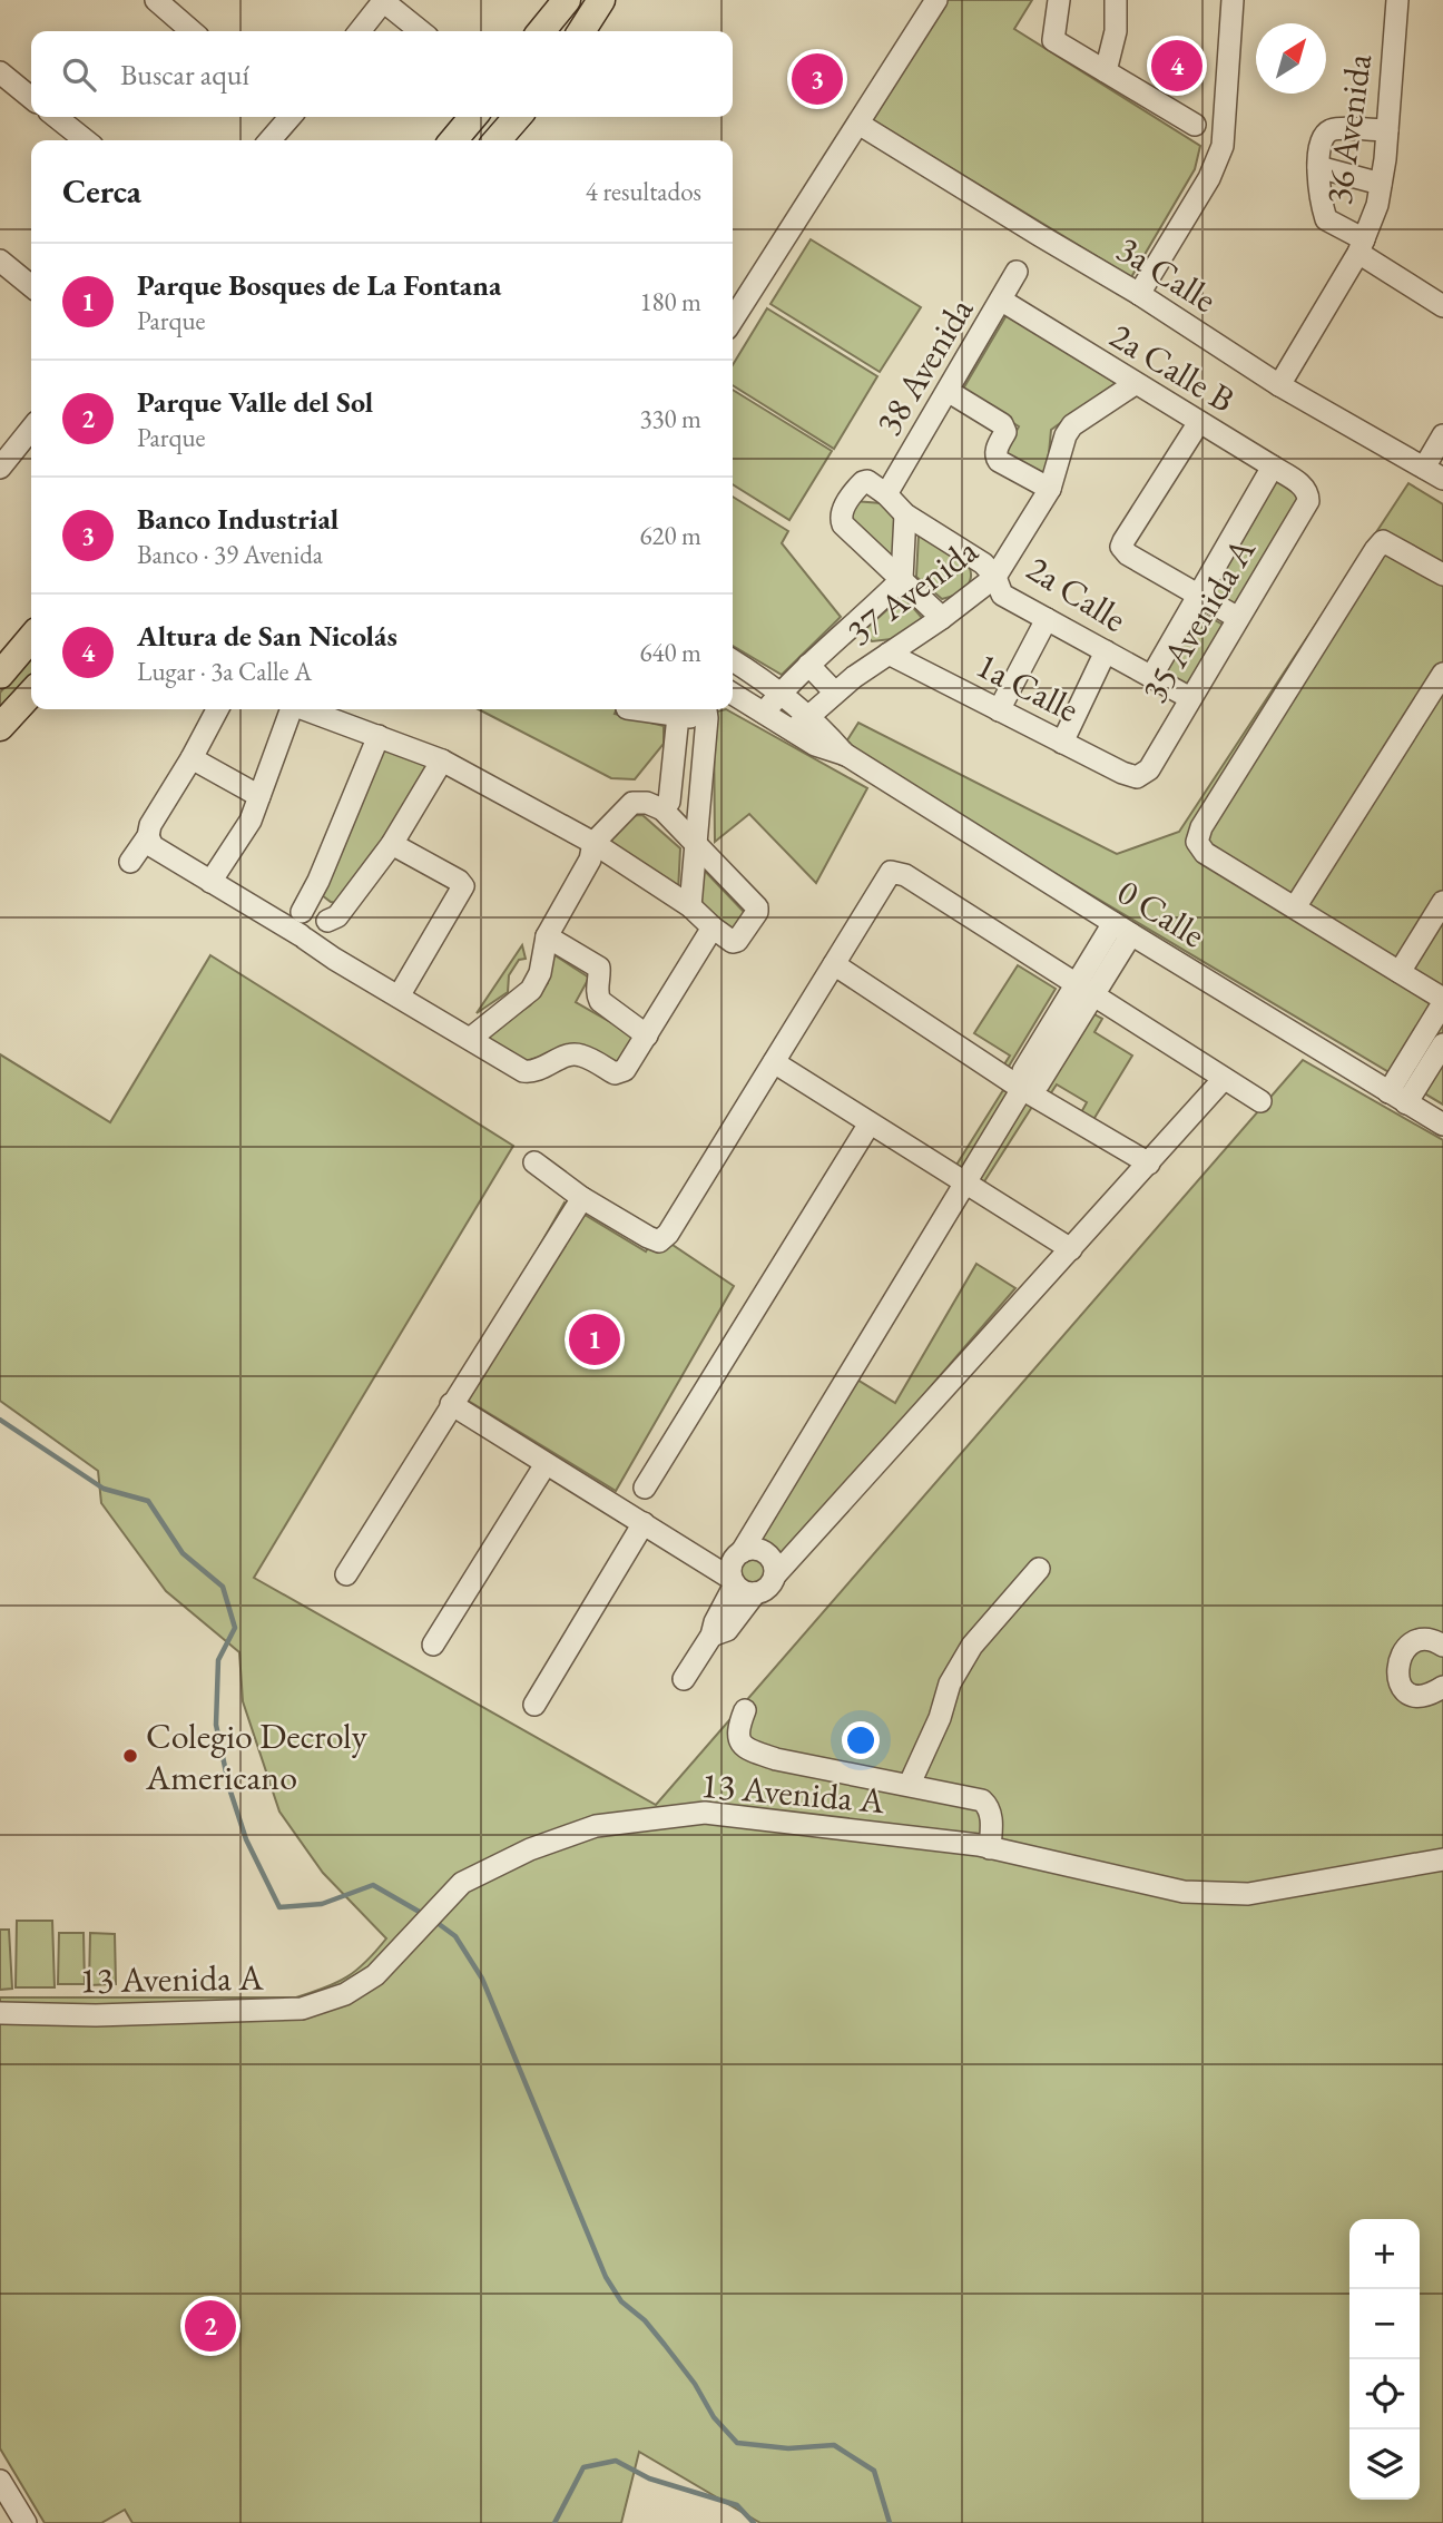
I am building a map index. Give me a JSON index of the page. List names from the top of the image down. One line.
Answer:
{"streets":{"street":["36 Avenida","3a Calle","38 Avenida","2a Calle B","37 Avenida","2a Calle","35 Avenida A","1a Calle","0 Calle","13 Avenida A"]},"crossings":[["36 Avenida","3a Calle"],["38 Avenida","2a Calle B"],["38 Avenida","2a Calle"],["2a Calle B","37 Avenida"],["2a Calle B","35 Avenida A"],["37 Avenida","2a Calle"],["37 Avenida","1a Calle"],["37 Avenida","0 Calle"],["2a Calle","35 Avenida A"],["35 Avenida A","1a Calle"]],"places":["Colegio Decroly Americano"],"north":"top right","page":{"search":"Buscar aquí","pins":["4","3","1","2"],"heading":["Cerca","4 resultados"],"list":[{"mark":"1","name":"Parque Bosques de La Fontana","note":"Parque","value":"180 m"},{"mark":"2","name":"Parque Valle del Sol","note":"Parque","value":"330 m"},{"mark":"3","name":"Banco Industrial","note":"Banco · 39 Avenida","value":"620 m"},{"mark":"4","name":"Altura de San Nicolás","note":"Lugar · 3a Calle A","value":"640 m"}],"map_buttons":["+","−"]}}
